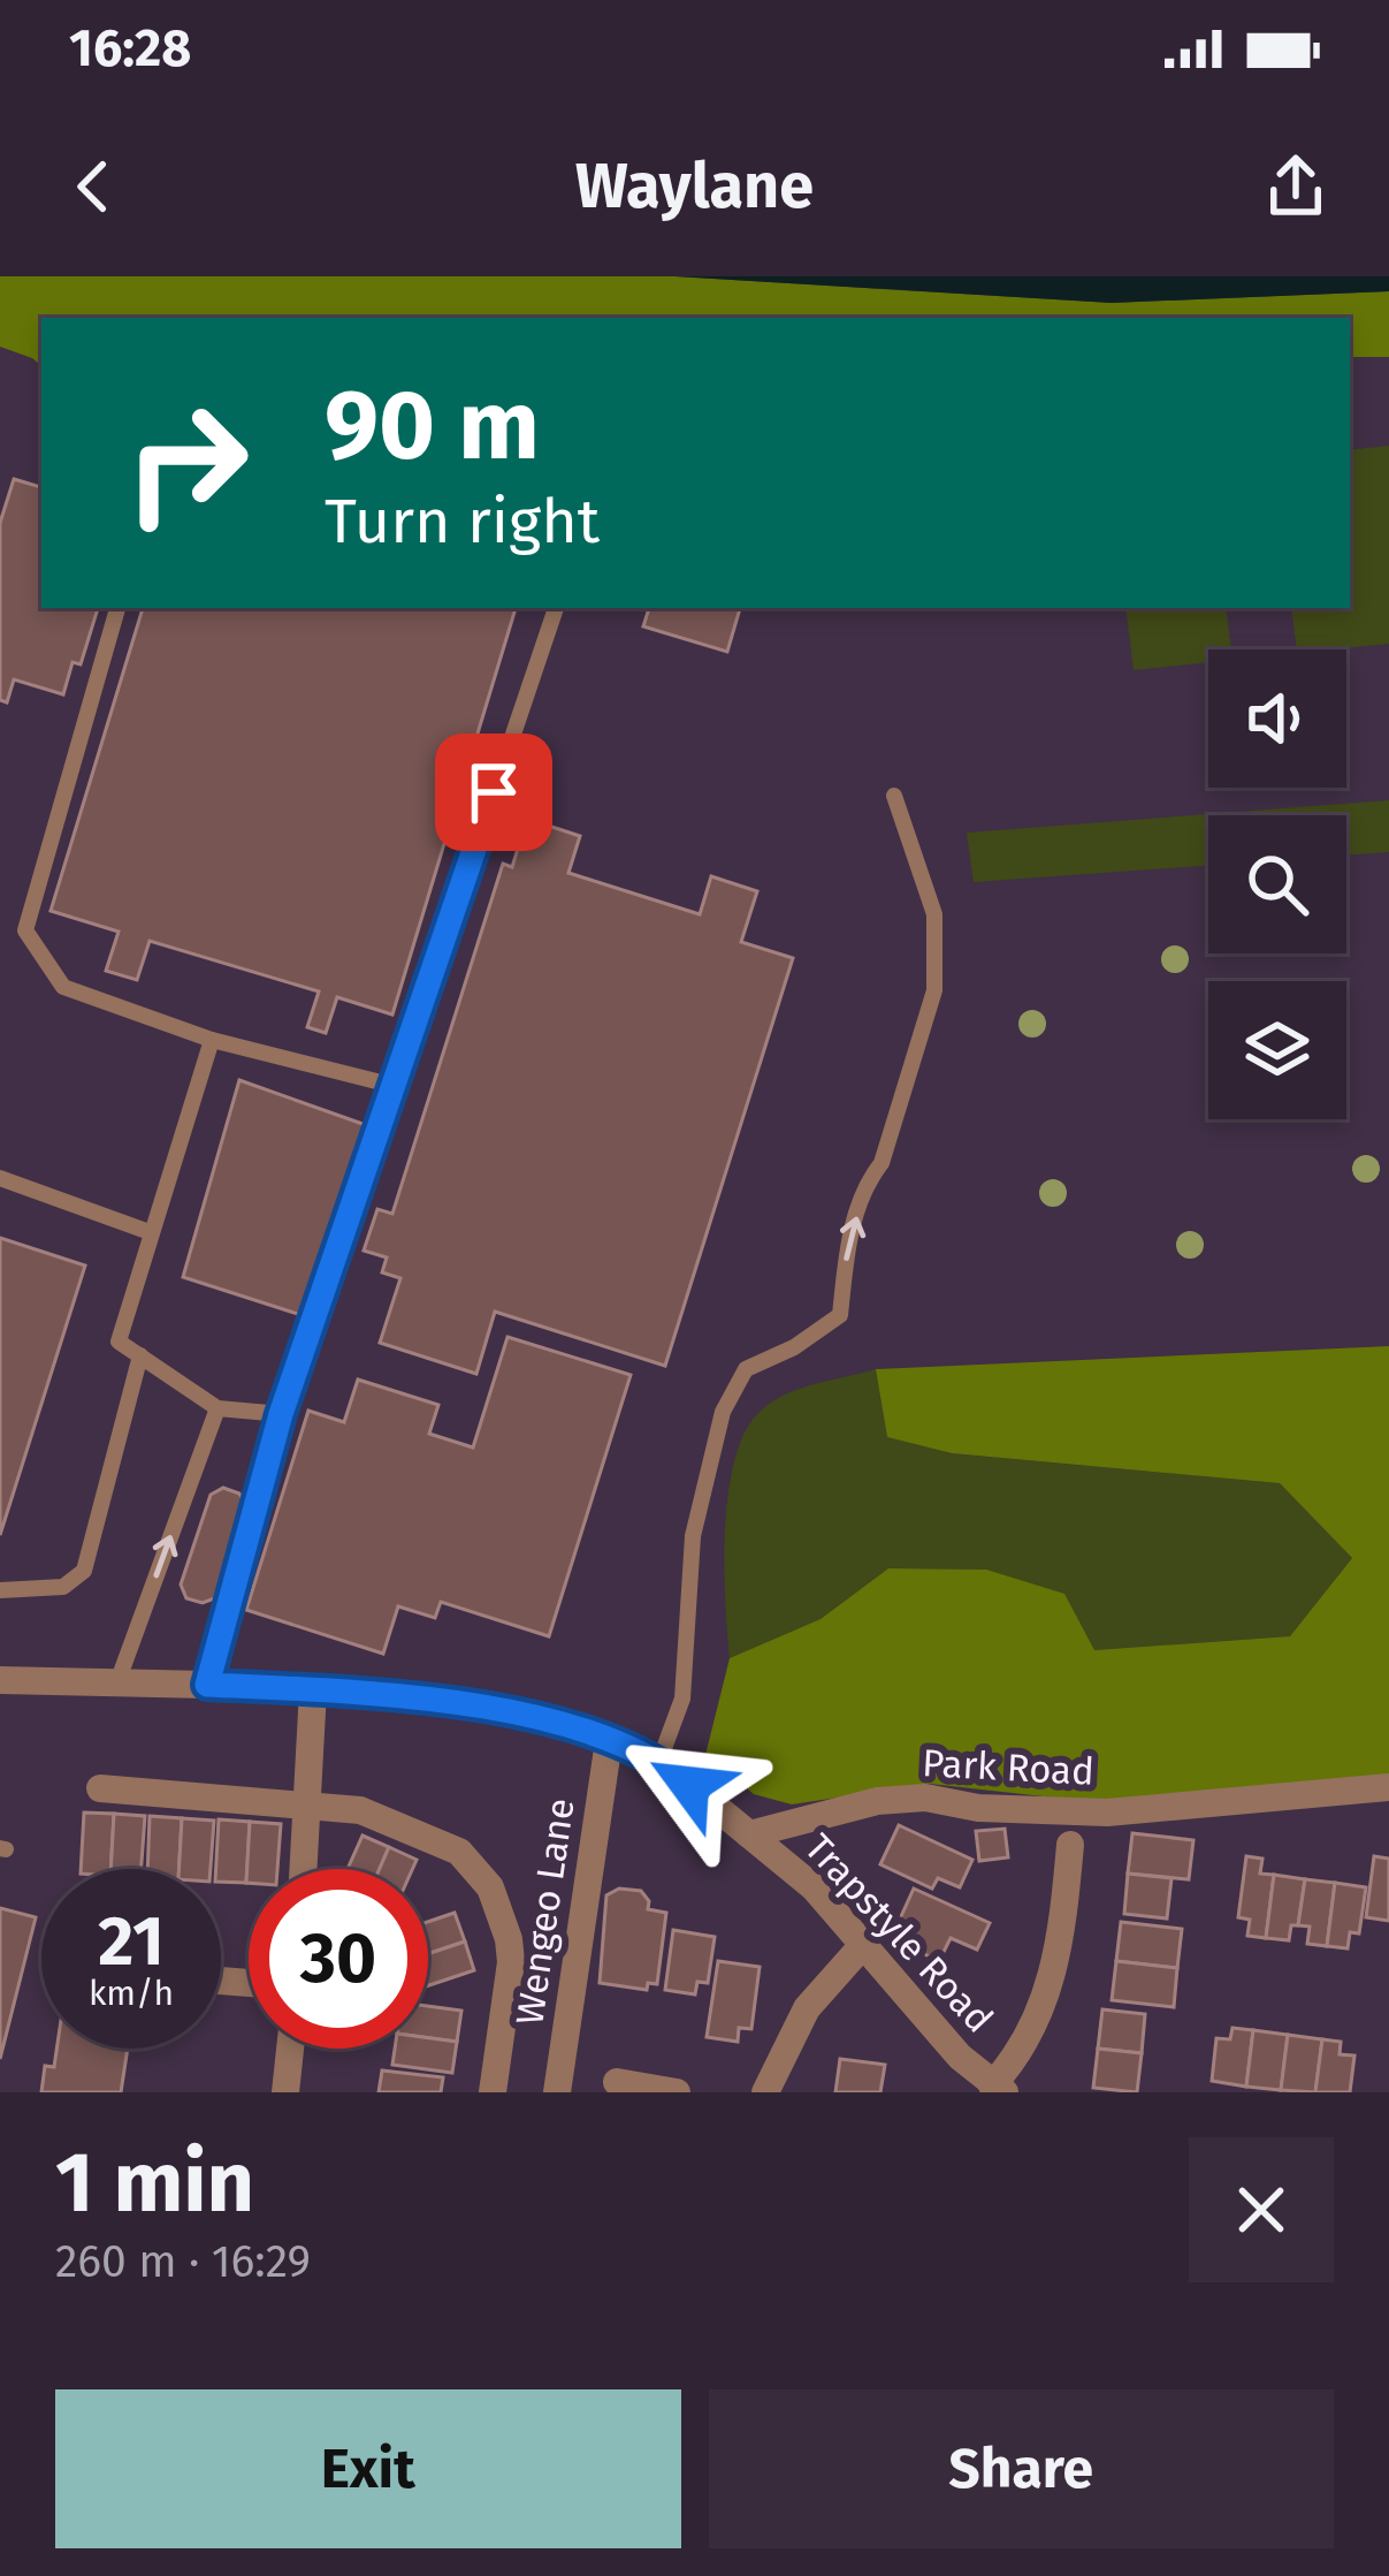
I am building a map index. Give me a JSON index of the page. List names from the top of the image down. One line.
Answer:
{"streets":{"street":["Park Road","Wengeo Lane","Trapstyle Road"]},"crossings":[["Park Road","Trapstyle Road"]],"page":{"status":"16:28","header":"Waylane","turn":["90 m","Turn right"],"speed":"21 km/h","limit":"30","heading":["1 min","260 m · 16:29"],"buttons":["Exit","Share"]}}
